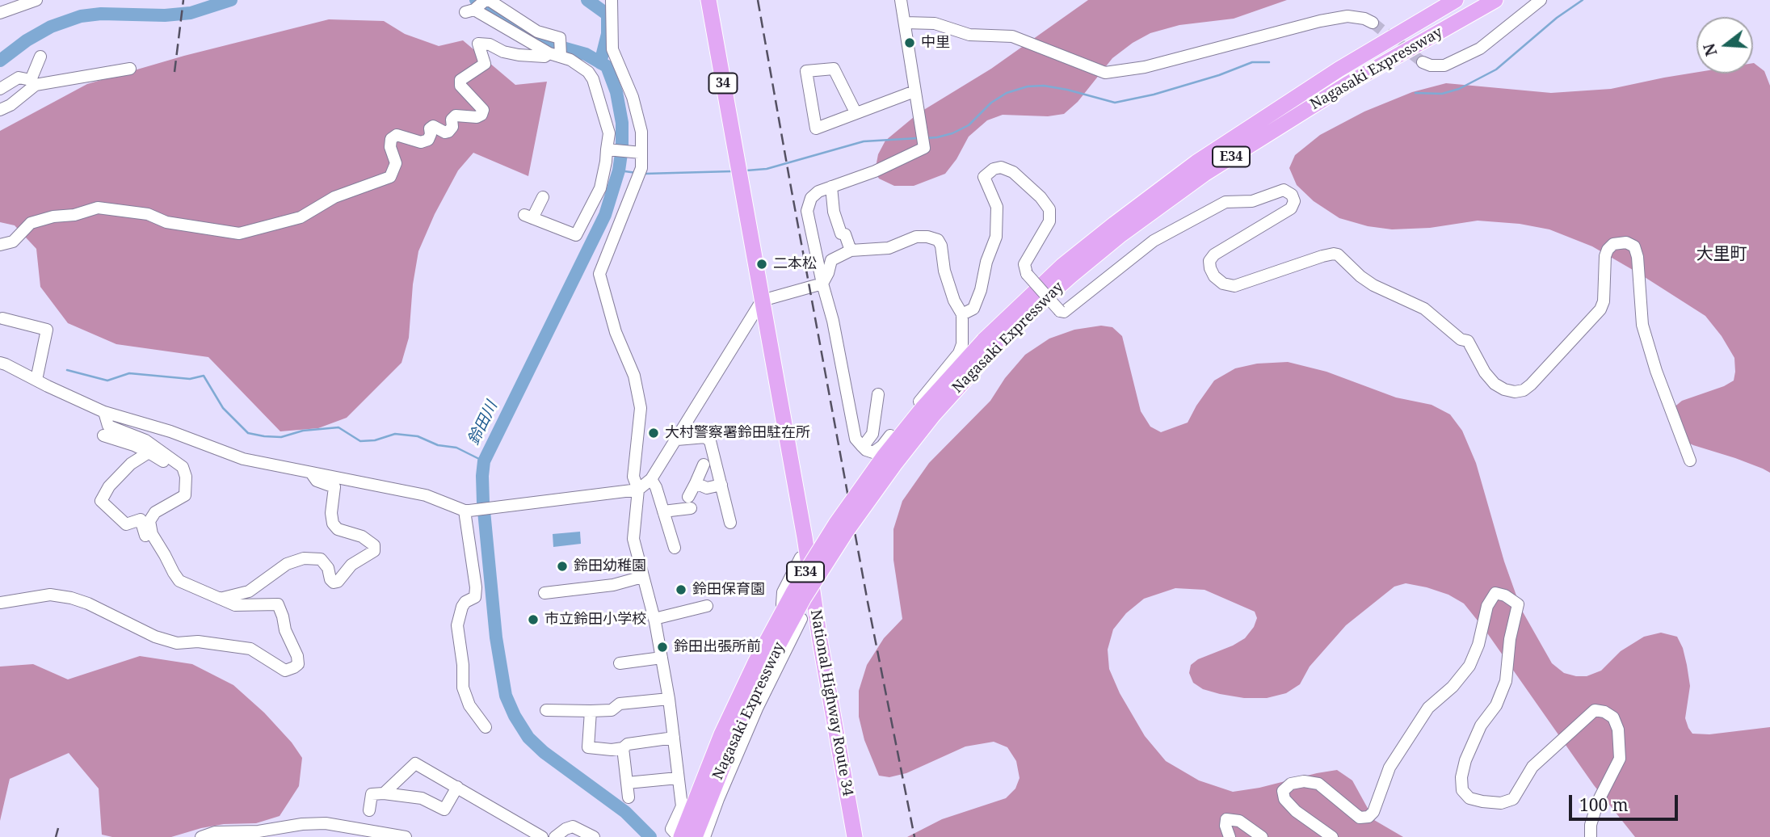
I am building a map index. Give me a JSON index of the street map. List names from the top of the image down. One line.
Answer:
{"streets":{"highway":["Nagasaki Expressway","34","E34","National Highway Route 34"]},"districts":["大里町"],"water":["鈴田川"],"places":["中里","二本松","大村警察署鈴田駐在所","鈴田幼稚園","鈴田保育園","市立鈴田小学校","鈴田出張所前"],"scale_bar":"100 m","north":"left"}
